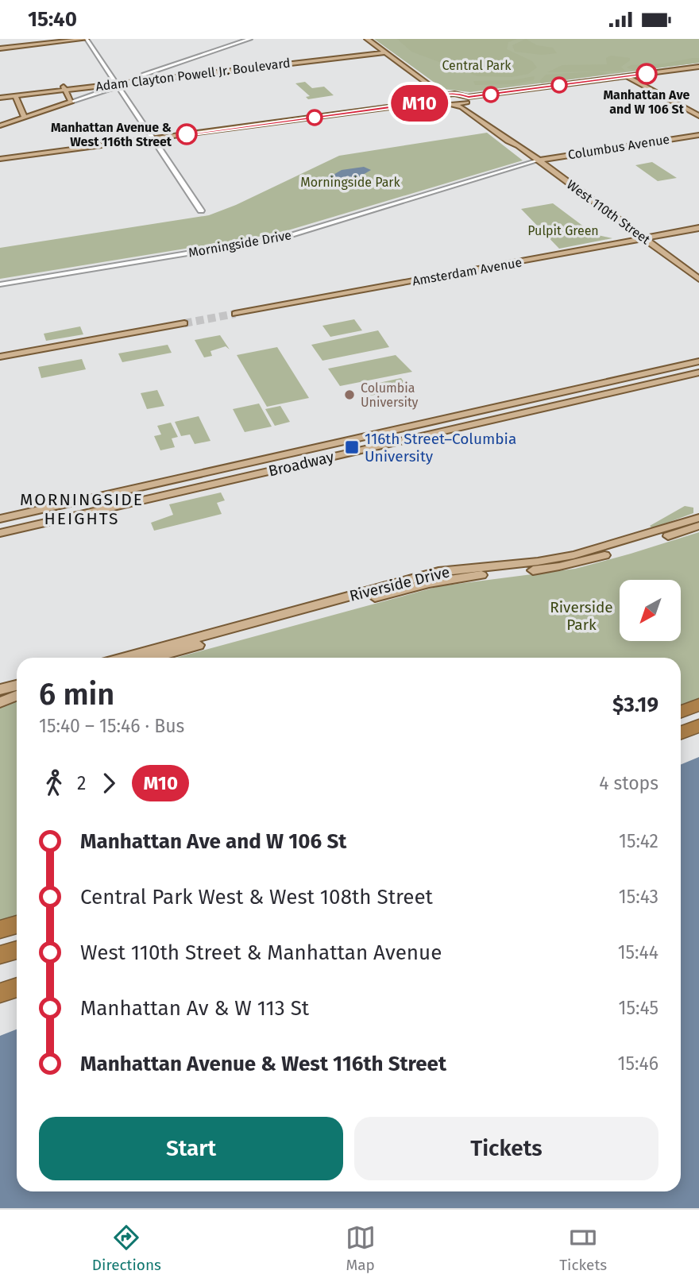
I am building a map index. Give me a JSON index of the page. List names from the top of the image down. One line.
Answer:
{"streets":{"main road":["Adam Clayton Powell Jr. Boulevard","Columbus Avenue","West 110th Street","Amsterdam Avenue","Broadway","Riverside Drive"],"street":["Morningside Drive"]},"crossings":[["Columbus Avenue","West 110th Street"],["Columbus Avenue","Morningside Drive"],["West 110th Street","Morningside Drive"],["West 110th Street","Amsterdam Avenue"]],"districts":["MORNINGSIDE HEIGHTS"],"parks":["Central Park","Morningside Park","Pulpit Green","Riverside Park"],"places":{"other":["Manhattan Ave and W 106 St","Manhattan Avenue & West 116th Street","Columbia University"],"transit":["116th Street–Columbia University"]},"lines":["bus line M10"],"north":"bottom left","page":{"status":"15:40","on_map":"M10","heading":["6 min","15:40 – 15:46 · Bus","$3.19"],"legs":["2","M10","4 stops"],"list":[{"name":"Manhattan Ave and W 106 St","value":"15:42"},{"name":"Central Park West & West 108th Street","value":"15:43"},{"name":"West 110th Street & Manhattan Avenue","value":"15:44"},{"name":"Manhattan Av & W 113 St","value":"15:45"},{"name":"Manhattan Avenue & West 116th Street","value":"15:46"}],"buttons":["Start","Tickets"],"tabs":["Directions","Map","Tickets"]}}
